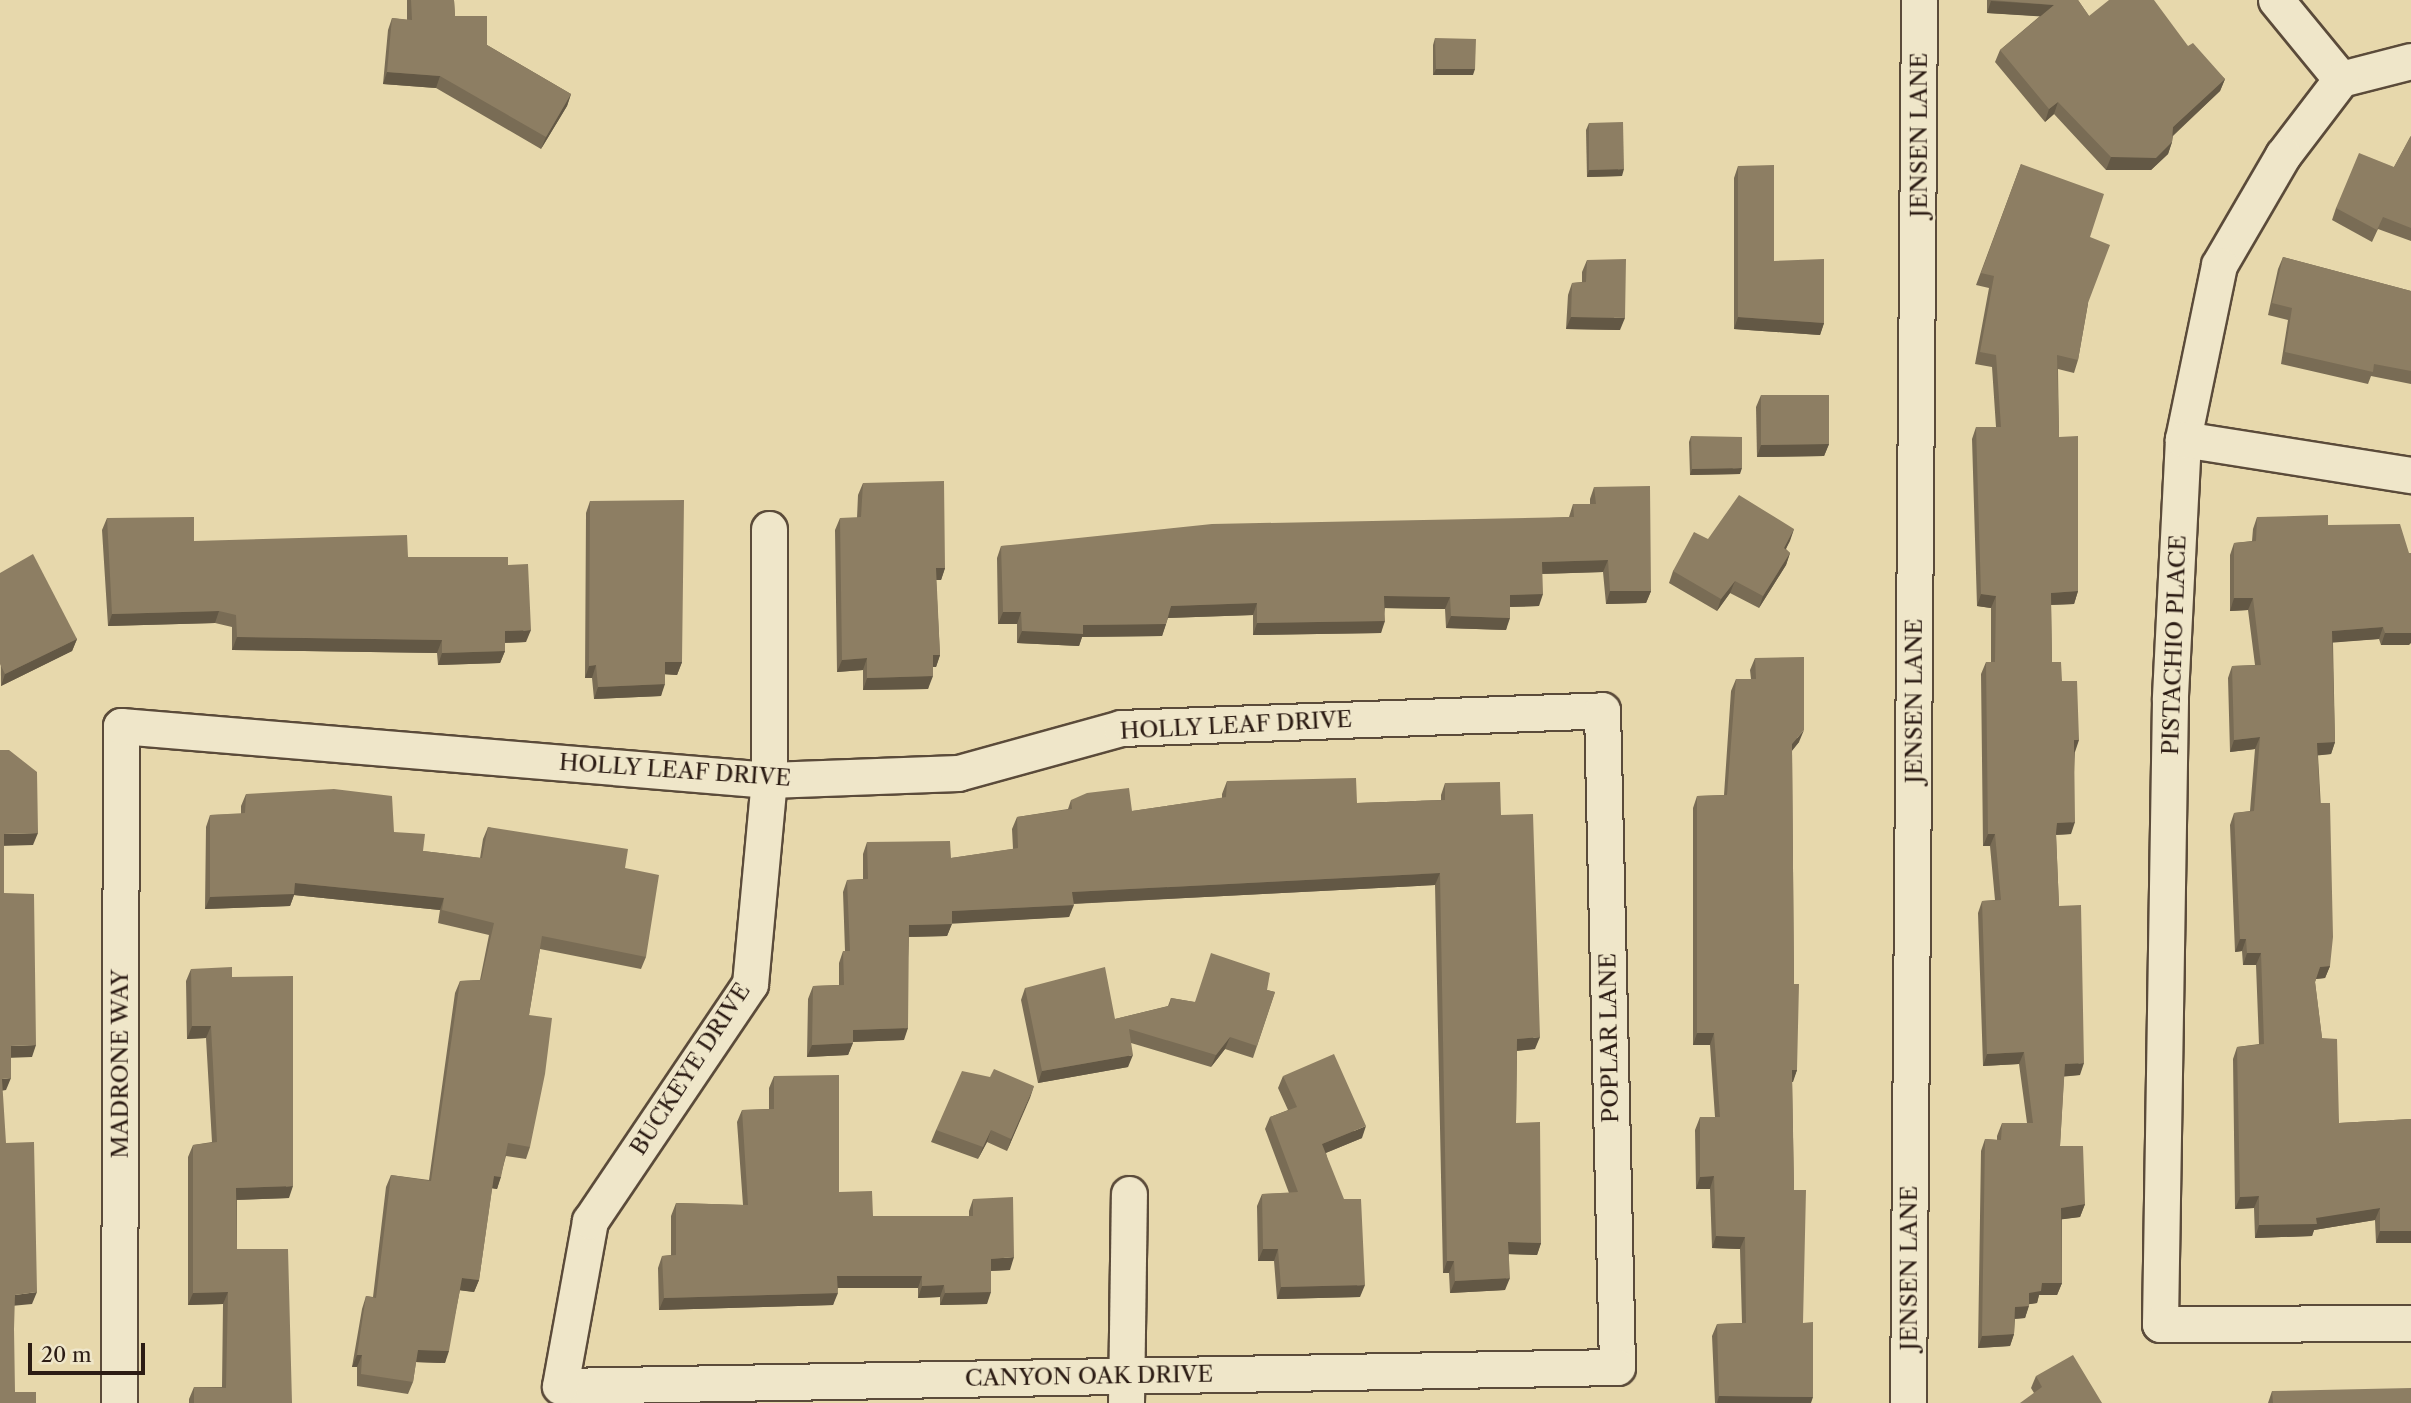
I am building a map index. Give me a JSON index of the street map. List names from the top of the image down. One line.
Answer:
{"streets":{"street":["JENSEN LANE","PISTACHIO PLACE","HOLLY LEAF DRIVE","POPLAR LANE","MADRONE WAY","BUCKEYE DRIVE","CANYON OAK DRIVE"]},"crossings":[["HOLLY LEAF DRIVE","POPLAR LANE"],["HOLLY LEAF DRIVE","MADRONE WAY"],["HOLLY LEAF DRIVE","BUCKEYE DRIVE"],["POPLAR LANE","CANYON OAK DRIVE"],["BUCKEYE DRIVE","CANYON OAK DRIVE"]],"scale_bar":"20 m"}
